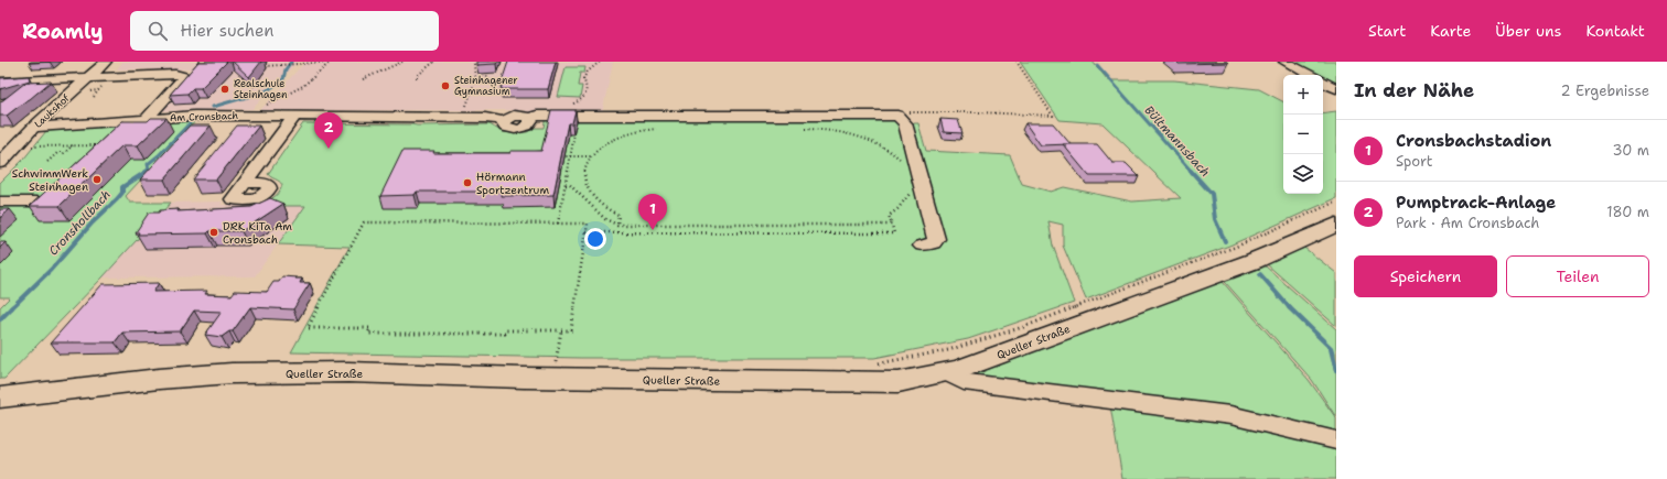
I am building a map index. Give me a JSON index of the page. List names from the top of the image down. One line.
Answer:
{"streets":{"main road":["Queller Straße"],"street":["Laukshof","Am Cronsbach"]},"crossings":[["Laukshof","Am Cronsbach"]],"water":["Bültmannsbach","Cronshollbach"],"places":["Steinhagener Gymnasium","Realschule Steinhagen","SchwimmWerk Steinhagen","Hörmann Sportzentrum","DRK KiTa Am Cronsbach"],"page":{"header":"Roamly","search":"Hier suchen","nav":["Start","Karte","Über uns","Kontakt"],"heading":["In der Nähe","2 Ergebnisse"],"map_buttons":["+","−"],"pins":["2","1"],"list":[{"mark":"1","name":"Cronsbachstadion","note":"Sport","value":"30 m"},{"mark":"2","name":"Pumptrack-Anlage","note":"Park · Am Cronsbach","value":"180 m"}],"buttons":["Speichern","Teilen"]}}
